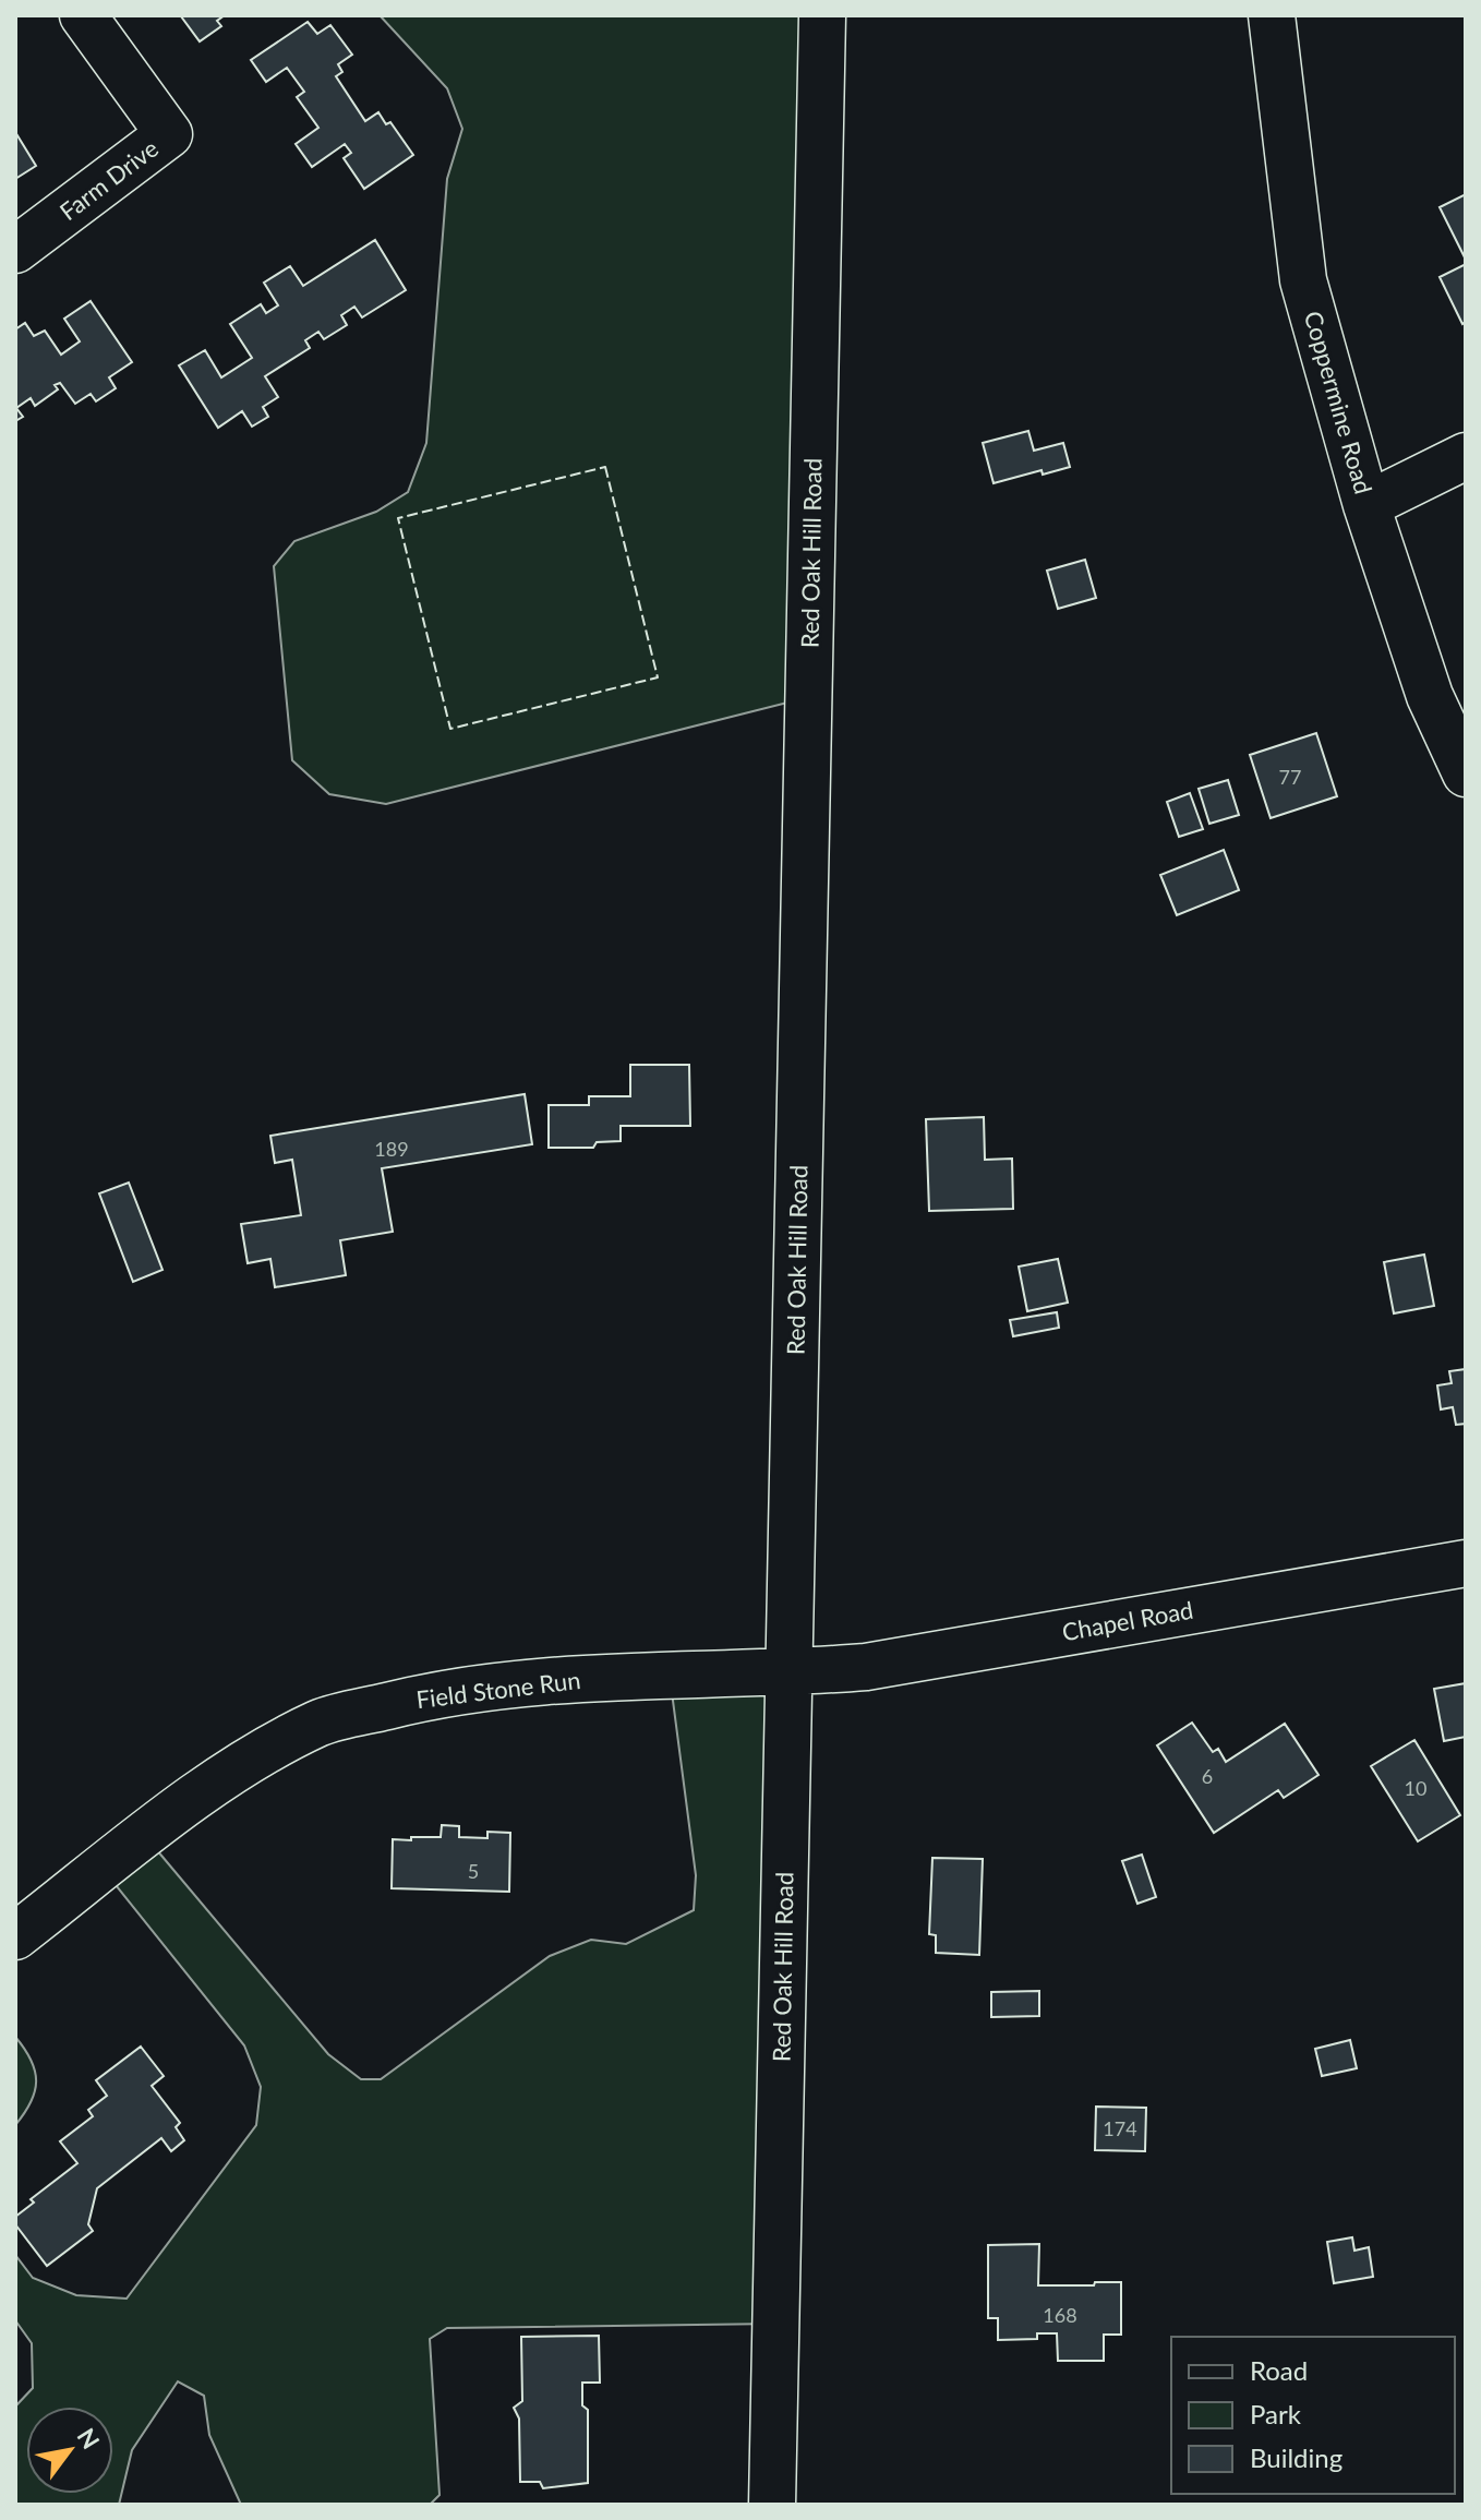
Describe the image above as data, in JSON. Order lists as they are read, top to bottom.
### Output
{
  "streets": {
    "street": [
      "Farm Drive",
      "Coppermine Road",
      "Red Oak Hill Road",
      "Chapel Road",
      "Field Stone Run"
    ]
  },
  "crossings": [
    ["Red Oak Hill Road", "Chapel Road"],
    ["Red Oak Hill Road", "Field Stone Run"],
    ["Chapel Road", "Field Stone Run"]
  ],
  "house_numbers": [
    "77",
    "189",
    "6",
    "10",
    "5",
    "174",
    "168"
  ],
  "legend": ["Road", "Park", "Building"],
  "north": "top right"
}
